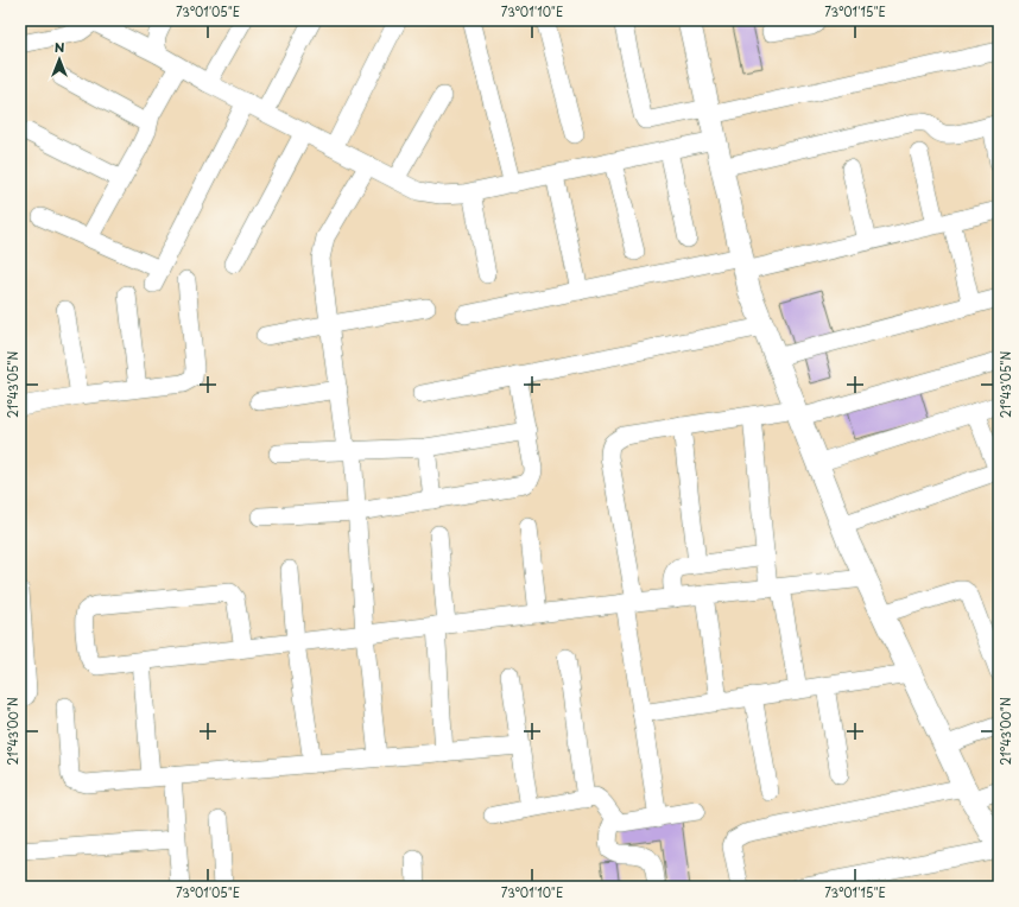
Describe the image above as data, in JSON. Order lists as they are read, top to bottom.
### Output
{
  "north": "top",
  "coordinates": [
    "73°01'05\"E",
    "73°01'10\"E",
    "73°01'15\"E",
    "21°43'05\"N",
    "21°43'00\"N"
  ]
}
